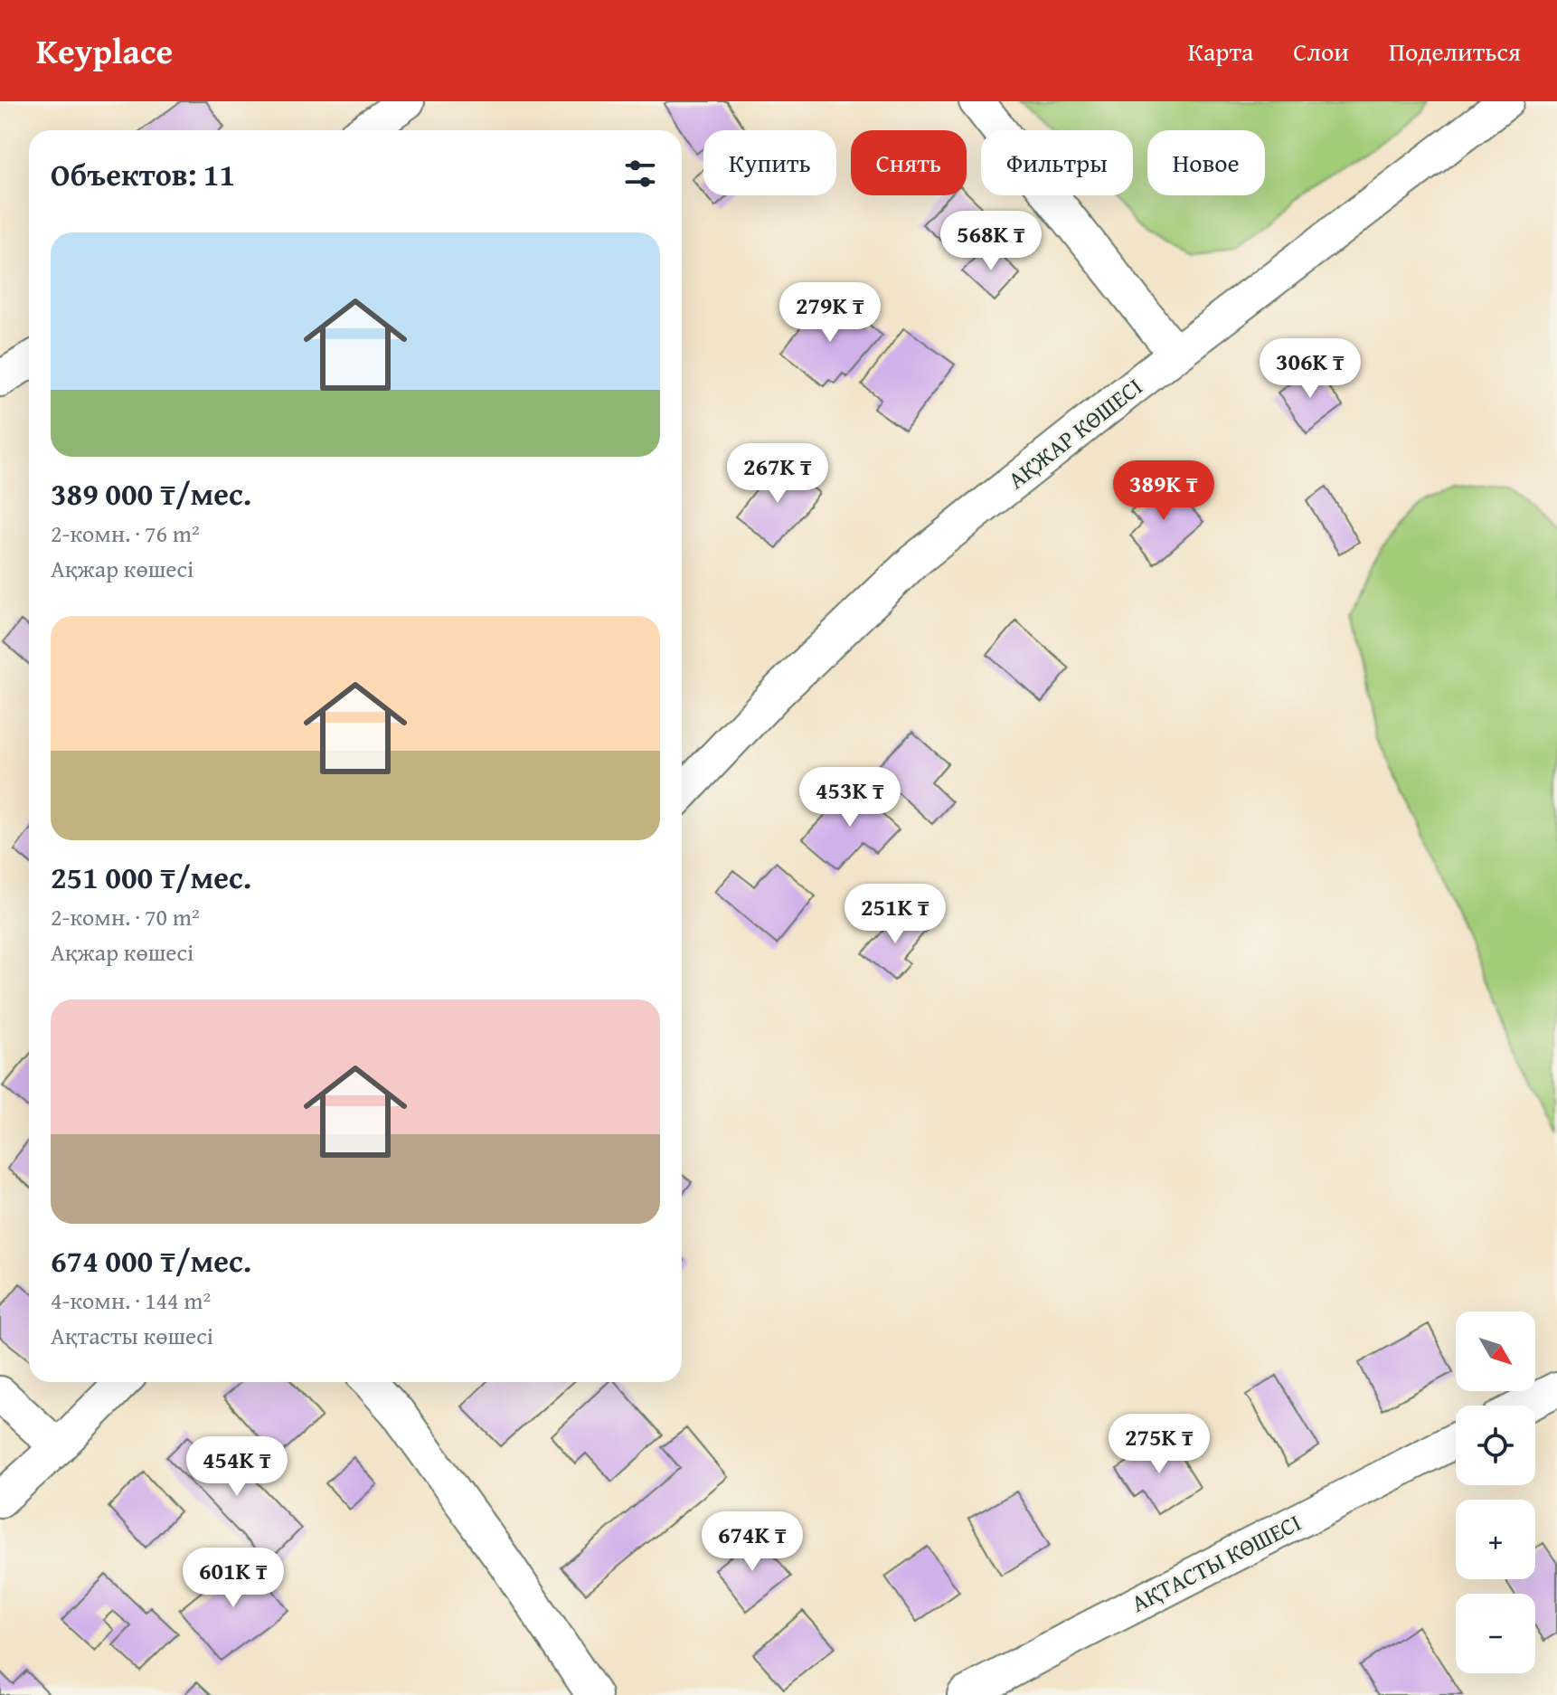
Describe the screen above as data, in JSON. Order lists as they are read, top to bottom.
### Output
{
  "streets": {
    "street": ["АҚЖАР КӨШЕСІ", "АҚТАСТЫ КӨШЕСІ"]
  },
  "north": "bottom right",
  "page": {
    "header": "Keyplace",
    "nav": ["Карта", "Слои", "Поделиться"],
    "chip": [
      "Купить",
      "Снять",
      "Фильтры",
      "Новое"
    ],
    "heading": "Объектов: 11",
    "price": [
      "568K ₸",
      "279K ₸",
      "306K ₸",
      "267K ₸",
      "389K ₸",
      "453K ₸",
      "251K ₸",
      "275K ₸",
      "454K ₸",
      "674K ₸",
      "601K ₸"
    ],
    "list": [
      {
        "name": "389 000 ₸/мес.",
        "note": "2-комн. · 76 m² · Ақжар көшесі"
      },
      {
        "name": "251 000 ₸/мес.",
        "note": "2-комн. · 70 m² · Ақжар көшесі"
      },
      {
        "name": "674 000 ₸/мес.",
        "note": "4-комн. · 144 m² · Ақтасты көшесі"
      }
    ],
    "map_buttons": ["+", "−"]
  }
}
